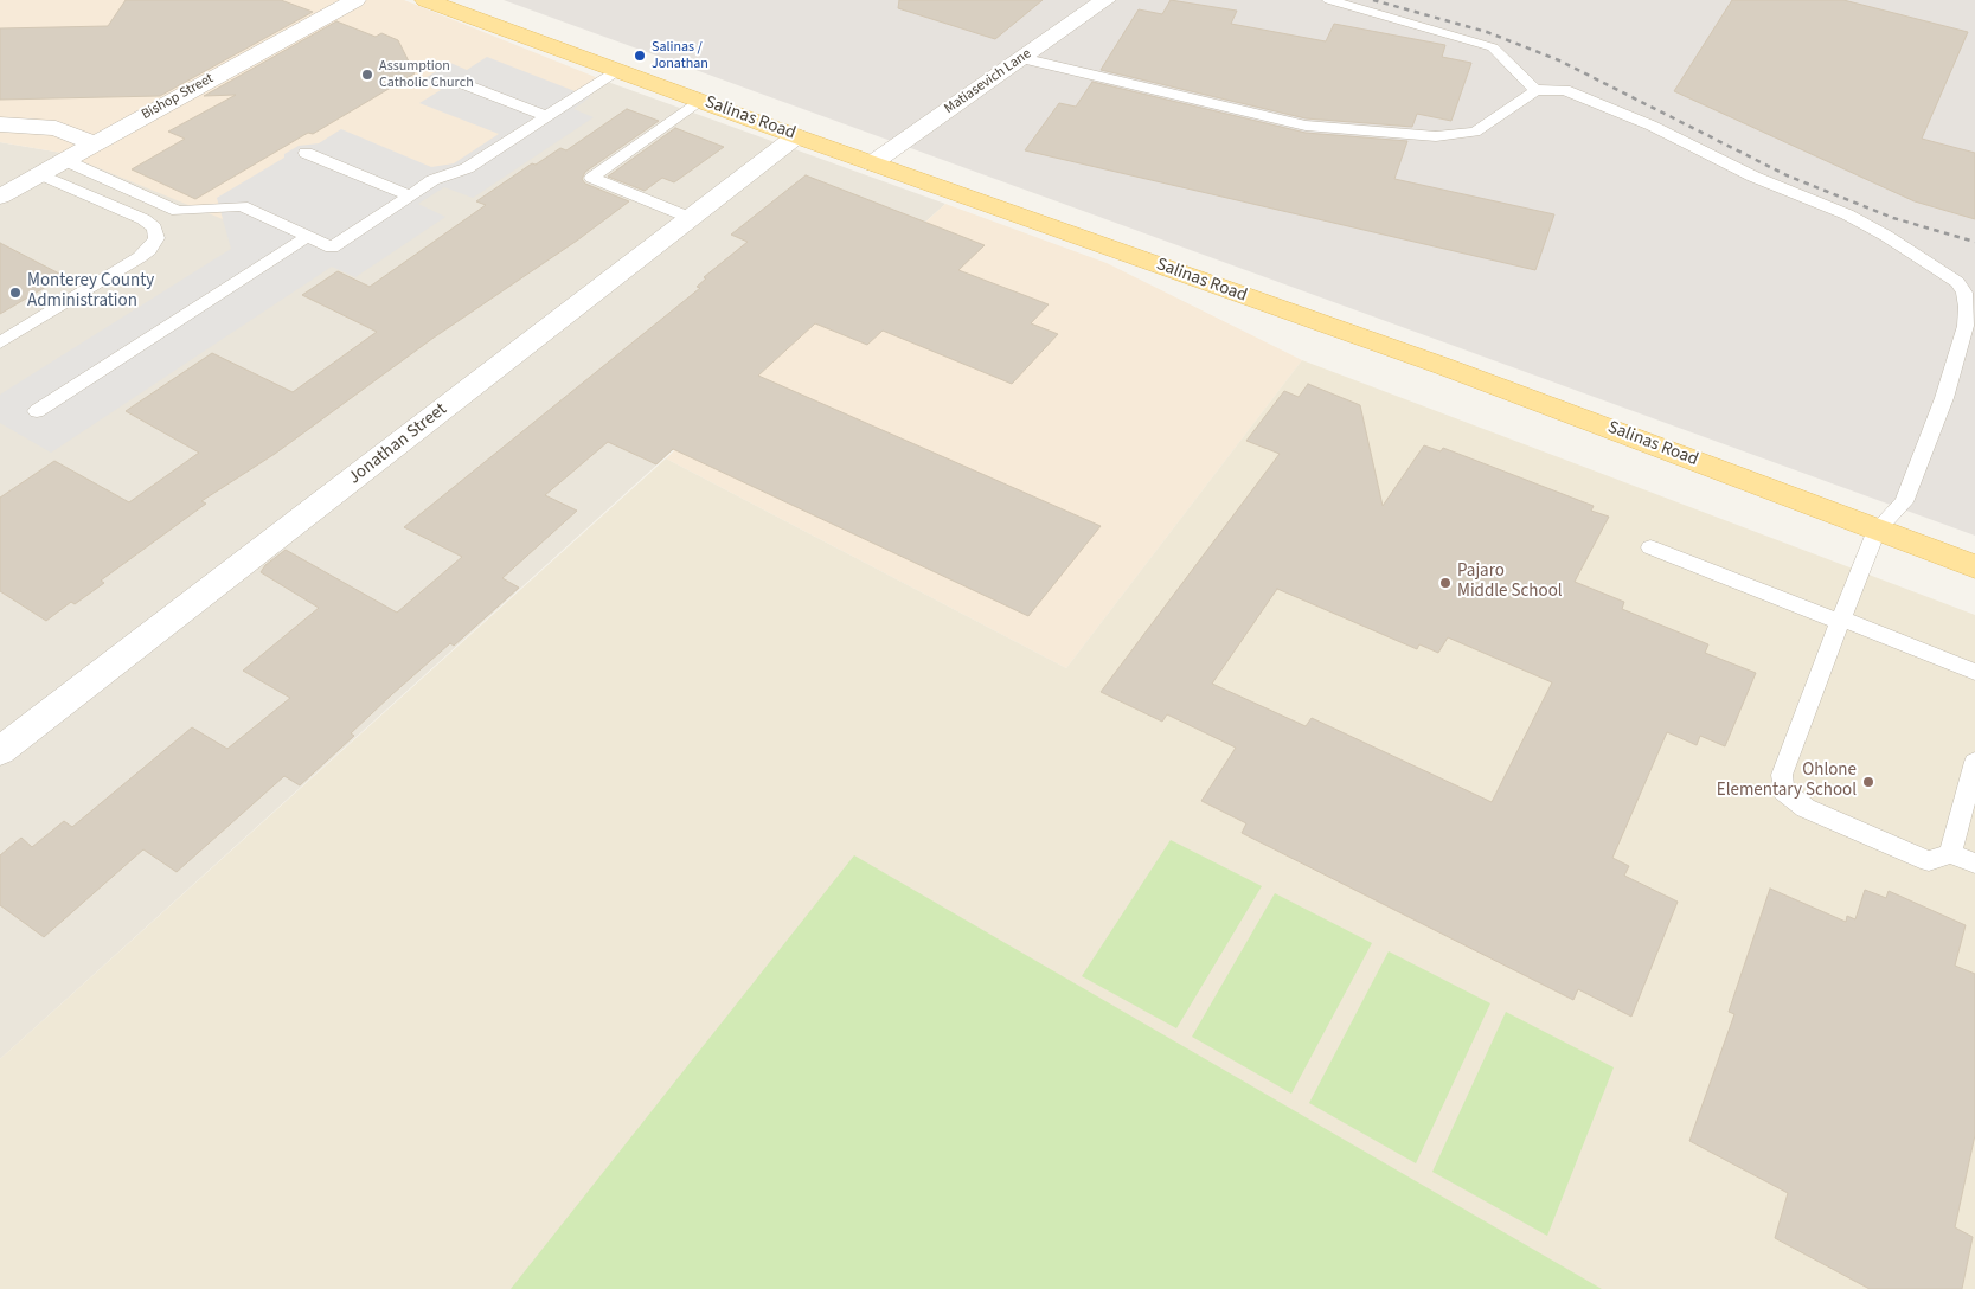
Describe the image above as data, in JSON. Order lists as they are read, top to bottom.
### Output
{
  "streets": {
    "main road": ["Salinas Road"],
    "street": ["Matiasevich Lane", "Bishop Street", "Jonathan Street"]
  },
  "crossings": [
    ["Matiasevich Lane", "Salinas Road"],
    ["Salinas Road", "Jonathan Street"]
  ],
  "places": [
    "Salinas / Jonathan",
    "Assumption Catholic Church",
    "Monterey County Administration",
    "Pajaro Middle School",
    "Ohlone Elementary School"
  ]
}
